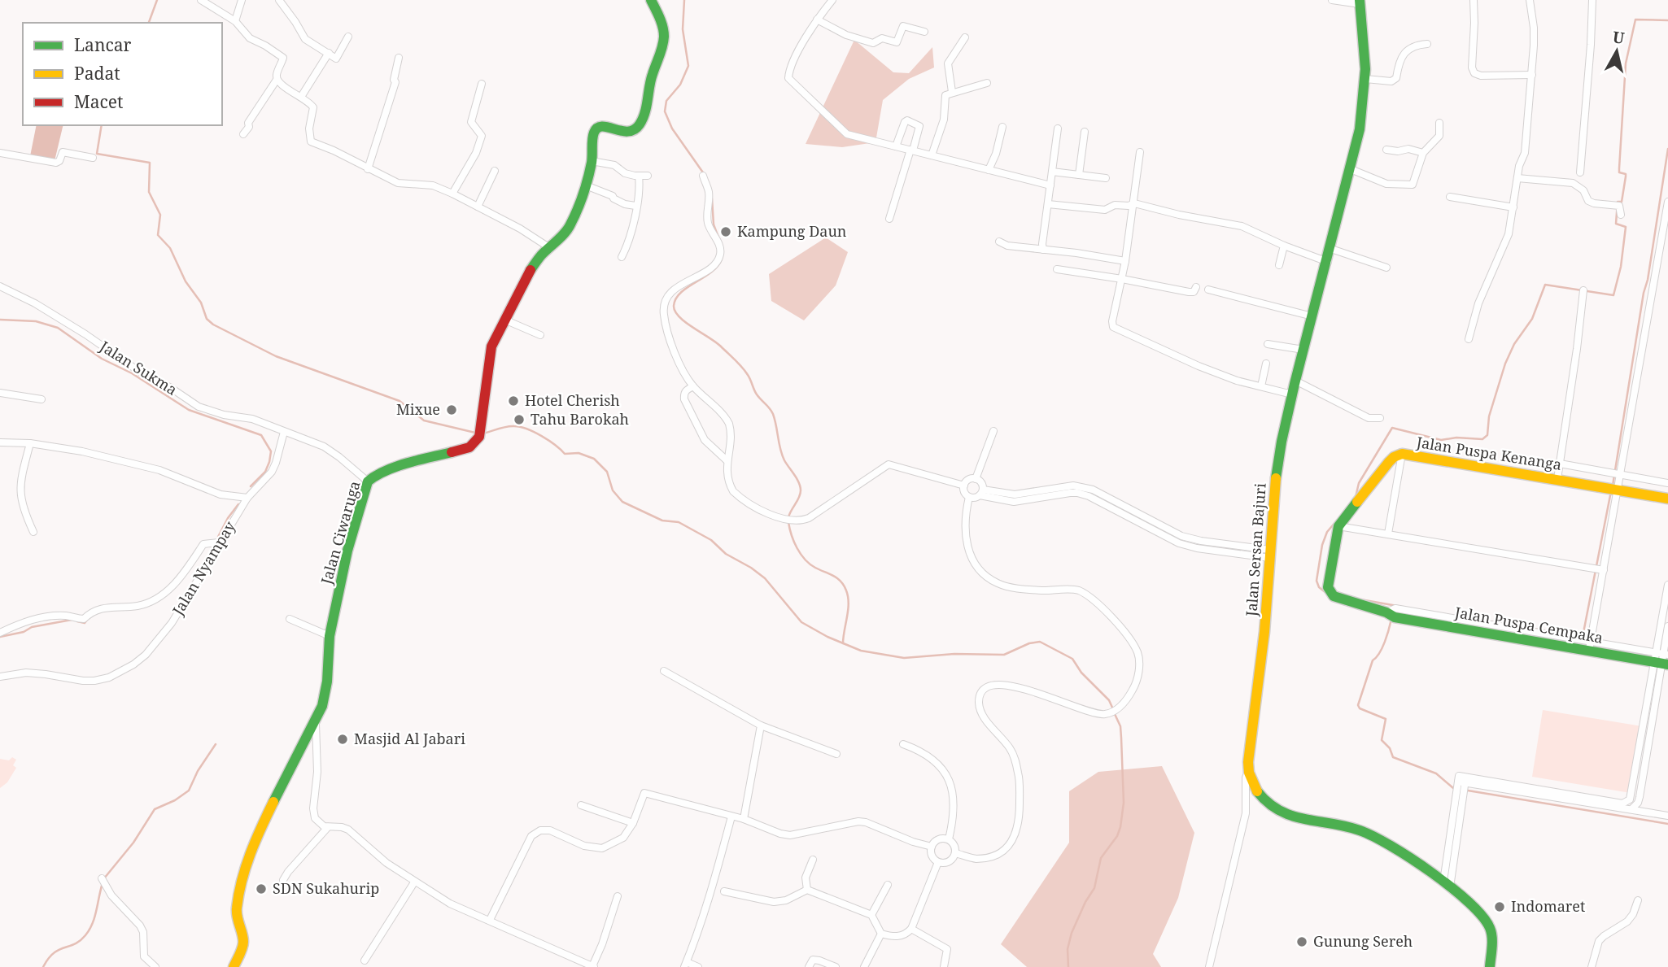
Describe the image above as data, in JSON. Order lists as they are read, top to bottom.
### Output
{
  "streets": {
    "street": [
      "Jalan Sukma",
      "Jalan Puspa Kenanga",
      "Jalan Ciwaruga",
      "Jalan Sersan Bajuri",
      "Jalan Nyampay",
      "Jalan Puspa Cempaka"
    ]
  },
  "crossings": [
    ["Jalan Sukma", "Jalan Nyampay"],
    ["Jalan Puspa Kenanga", "Jalan Puspa Cempaka"]
  ],
  "places": [
    "Kampung Daun",
    "Hotel Cherish",
    "Mixue",
    "Tahu Barokah",
    "Masjid Al Jabari",
    "SDN Sukahurip",
    "Indomaret",
    "Gunung Sereh"
  ],
  "legend": ["Lancar", "Padat", "Macet"],
  "north": "top"
}
